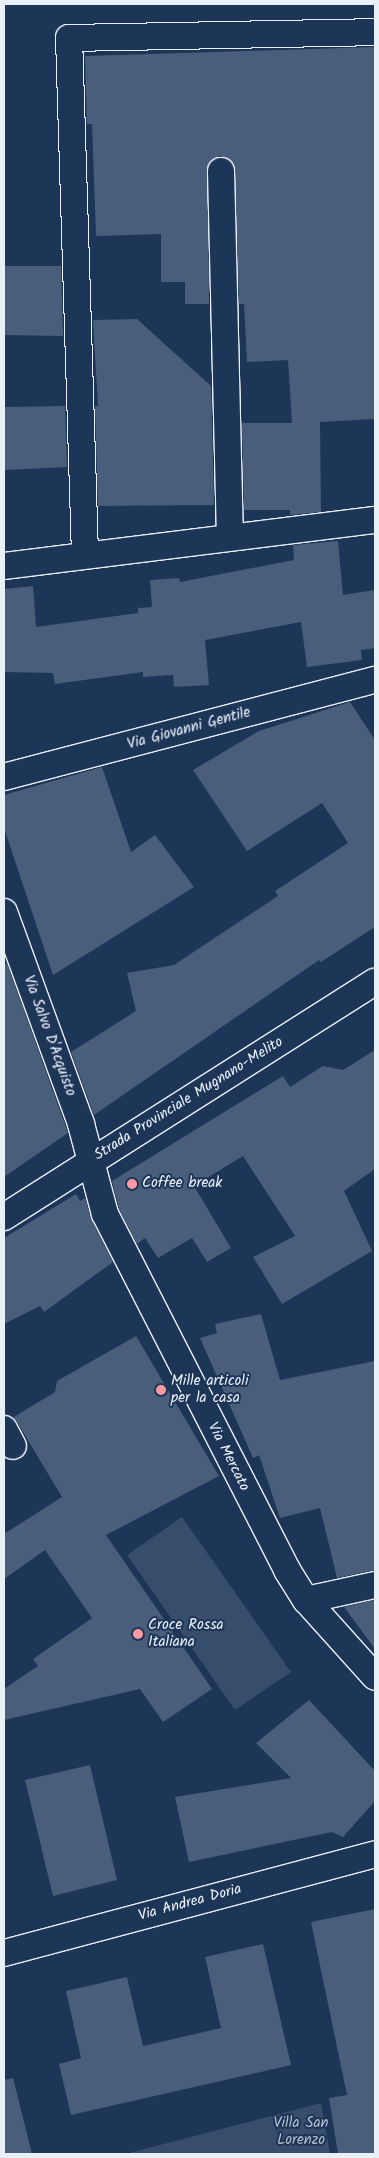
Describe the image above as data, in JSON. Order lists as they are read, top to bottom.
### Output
{
  "streets": {
    "street": [
      "Via Giovanni Gentile",
      "Via Salvo D'Acquisto",
      "Strada Provinciale Mugnano-Melito",
      "Via Mercato",
      "Via Andrea Doria"
    ]
  },
  "crossings": [
    ["Via Salvo D'Acquisto", "Strada Provinciale Mugnano-Melito"],
    ["Via Salvo D'Acquisto", "Via Mercato"],
    ["Strada Provinciale Mugnano-Melito", "Via Mercato"]
  ],
  "parks": ["Villa San Lorenzo"],
  "places": ["Coffee break", "Mille articoli per la casa", "Croce Rossa Italiana"]
}
